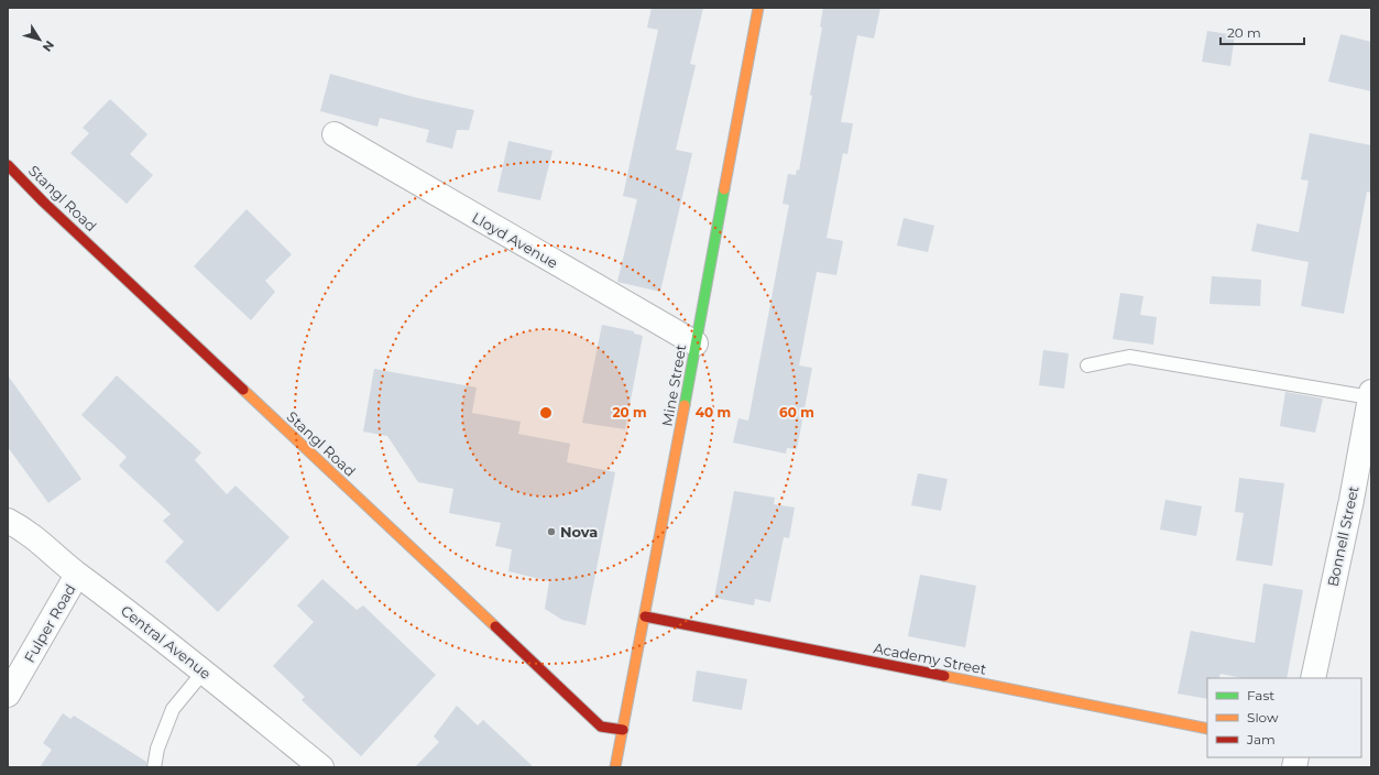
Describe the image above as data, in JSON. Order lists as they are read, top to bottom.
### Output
{
  "streets": {
    "street": [
      "Stangl Road",
      "Lloyd Avenue",
      "Mine Street",
      "Bonnell Street",
      "Fulper Road",
      "Central Avenue",
      "Academy Street"
    ]
  },
  "crossings": [
    ["Stangl Road", "Mine Street"],
    ["Lloyd Avenue", "Mine Street"],
    ["Mine Street", "Academy Street"],
    ["Fulper Road", "Central Avenue"]
  ],
  "places": ["Nova"],
  "legend": ["Fast", "Slow", "Jam"],
  "scale_bar": "20 m",
  "north": "bottom right",
  "rings": ["20 m", "40 m", "60 m"]
}
